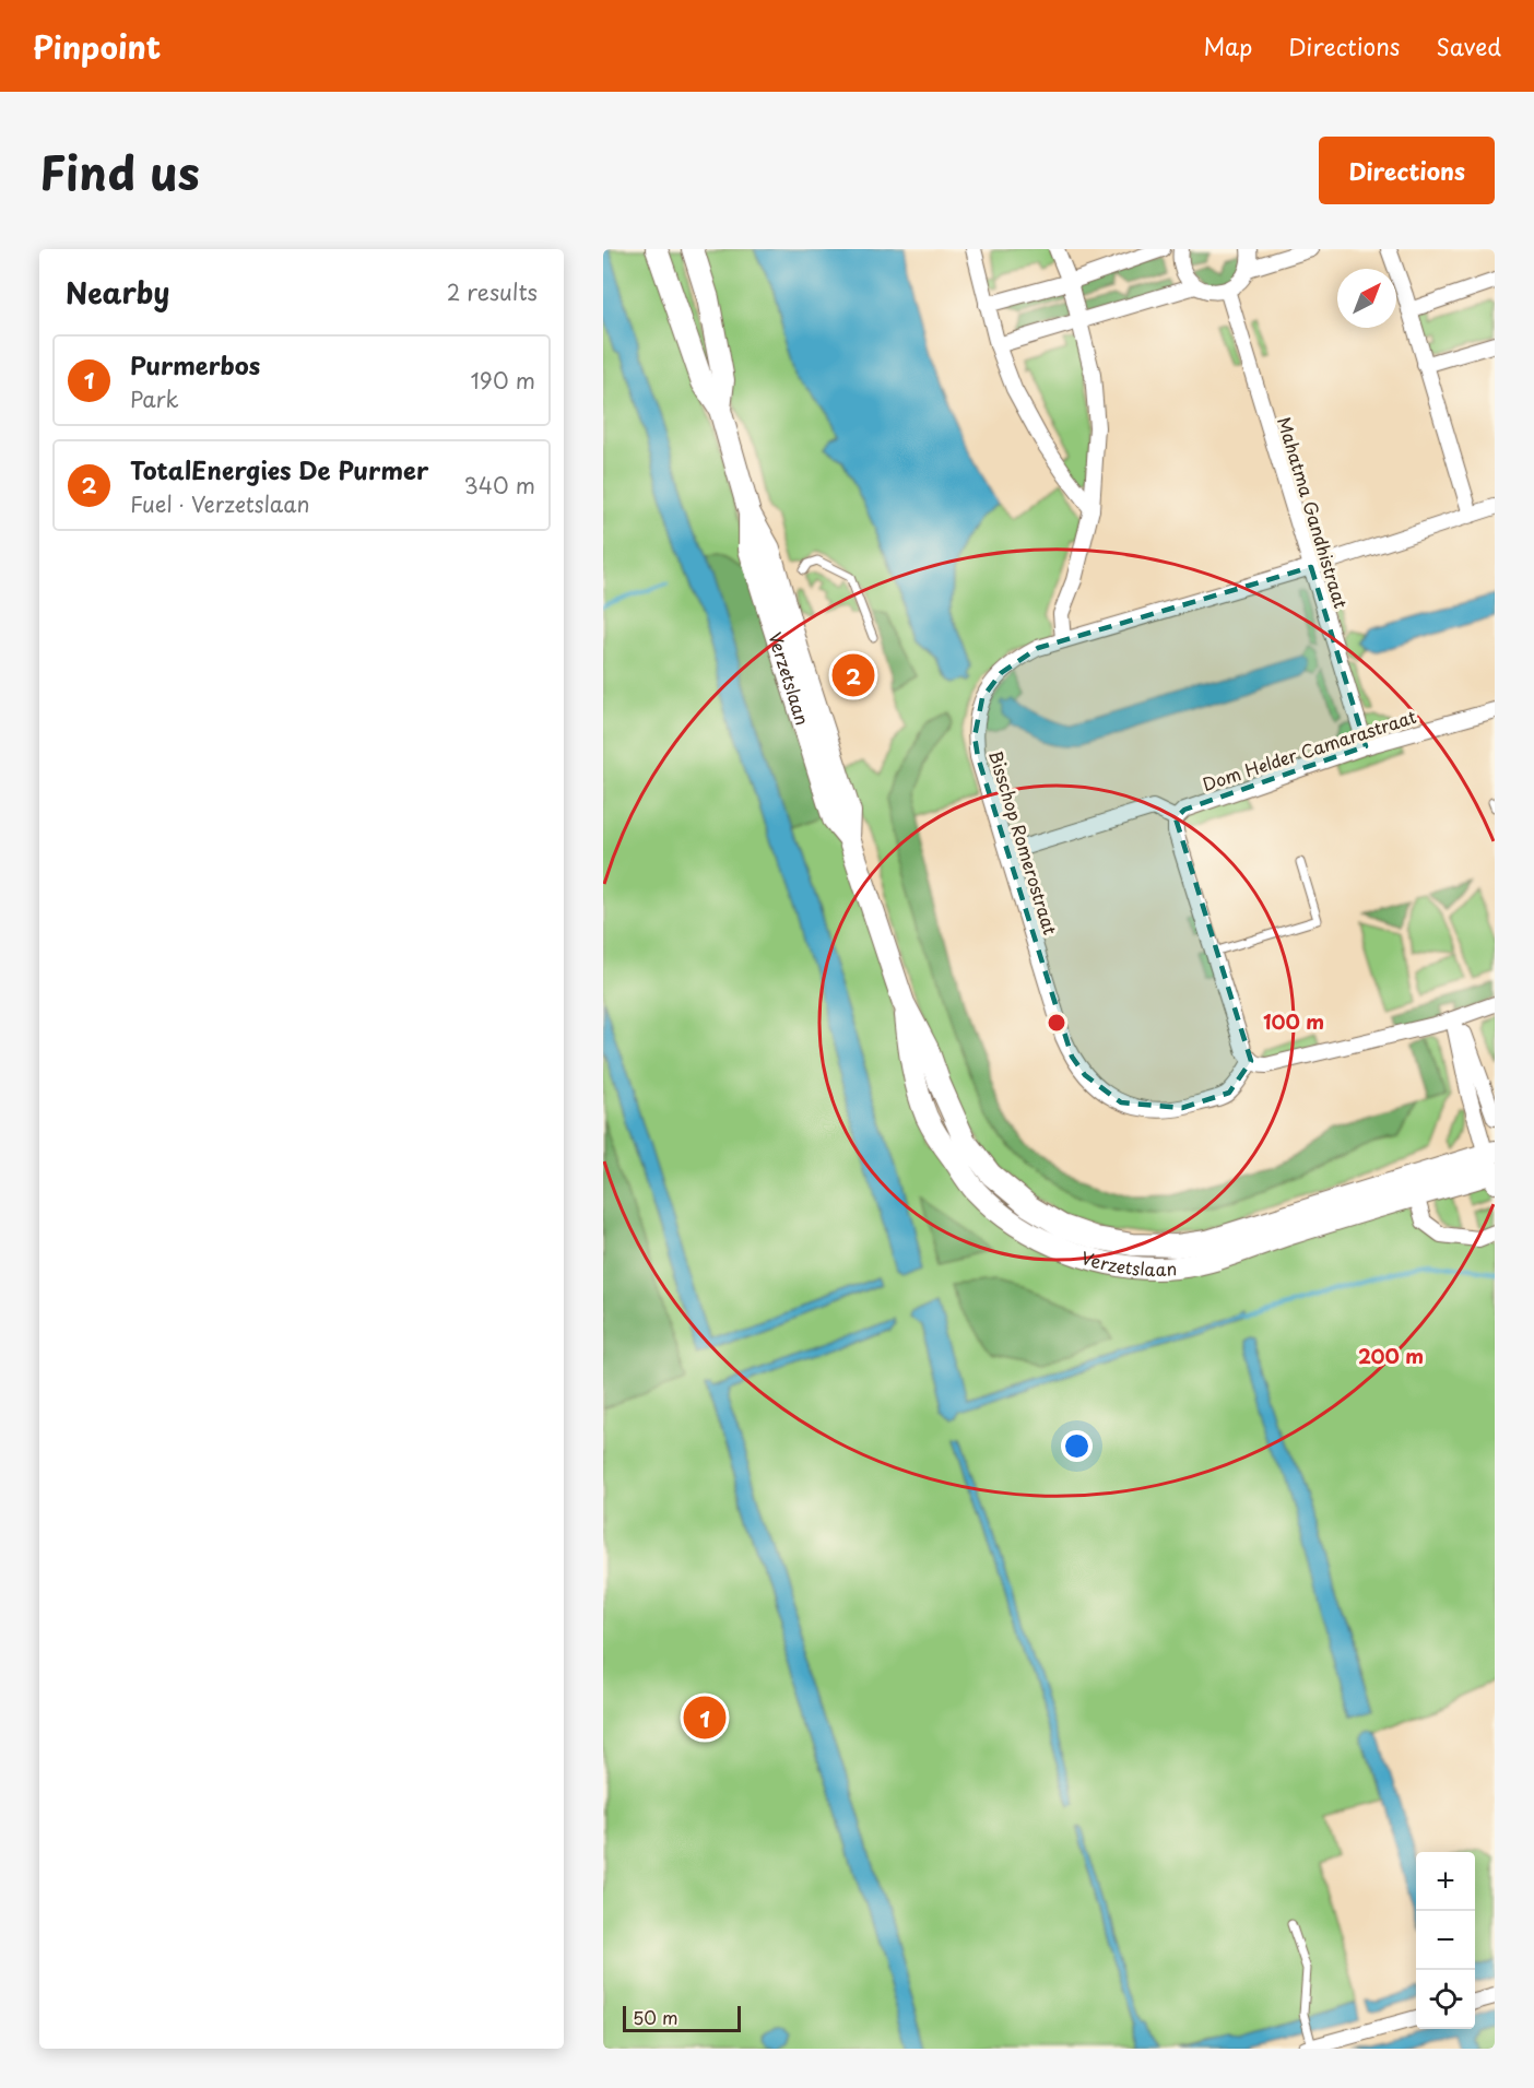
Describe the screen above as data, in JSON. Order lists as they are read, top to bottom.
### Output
{
  "streets": {
    "main road": ["Verzetslaan"],
    "street": ["Mahatma Gandhistraat", "Dom Helder Camarastraat", "Bisschop Romerostraat"]
  },
  "crossings": [
    ["Mahatma Gandhistraat", "Dom Helder Camarastraat"],
    ["Mahatma Gandhistraat", "Bisschop Romerostraat"]
  ],
  "scale_bar": "50 m",
  "north": "top right",
  "page": {
    "header": "Pinpoint",
    "nav": ["Map", "Directions", "Saved"],
    "title": "Find us",
    "buttons": "Directions",
    "heading": ["Nearby", "2 results"],
    "list": [
      {
        "mark": "1",
        "name": "Purmerbos",
        "note": "Park",
        "value": "190 m"
      },
      {
        "mark": "2",
        "name": "TotalEnergies De Purmer",
        "note": "Fuel · Verzetslaan",
        "value": "340 m"
      }
    ],
    "pins": ["2", "1"],
    "map_buttons": ["+", "−"],
    "scale": "50 m"
  },
  "rings": ["100 m", "200 m"]
}
